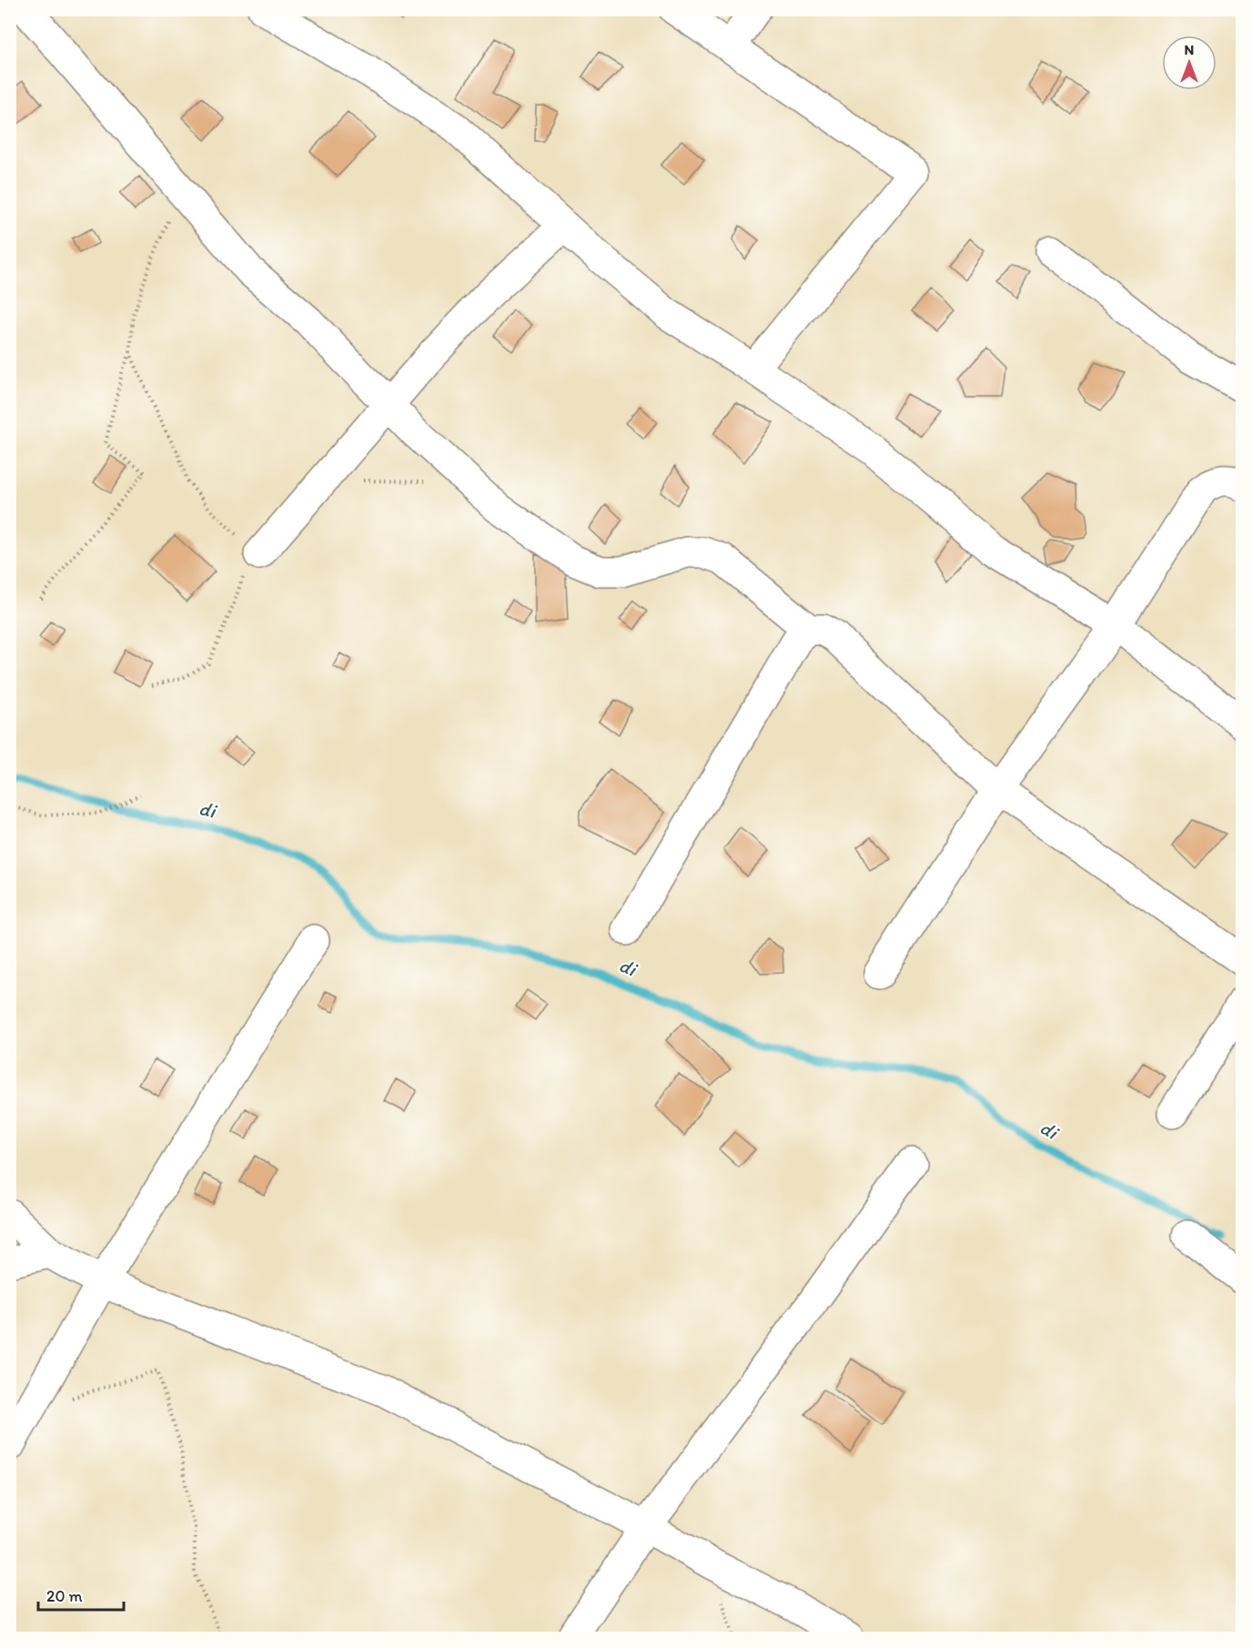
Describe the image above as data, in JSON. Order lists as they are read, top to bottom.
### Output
{
  "water": ["di"],
  "scale_bar": "20 m",
  "north": "top"
}
